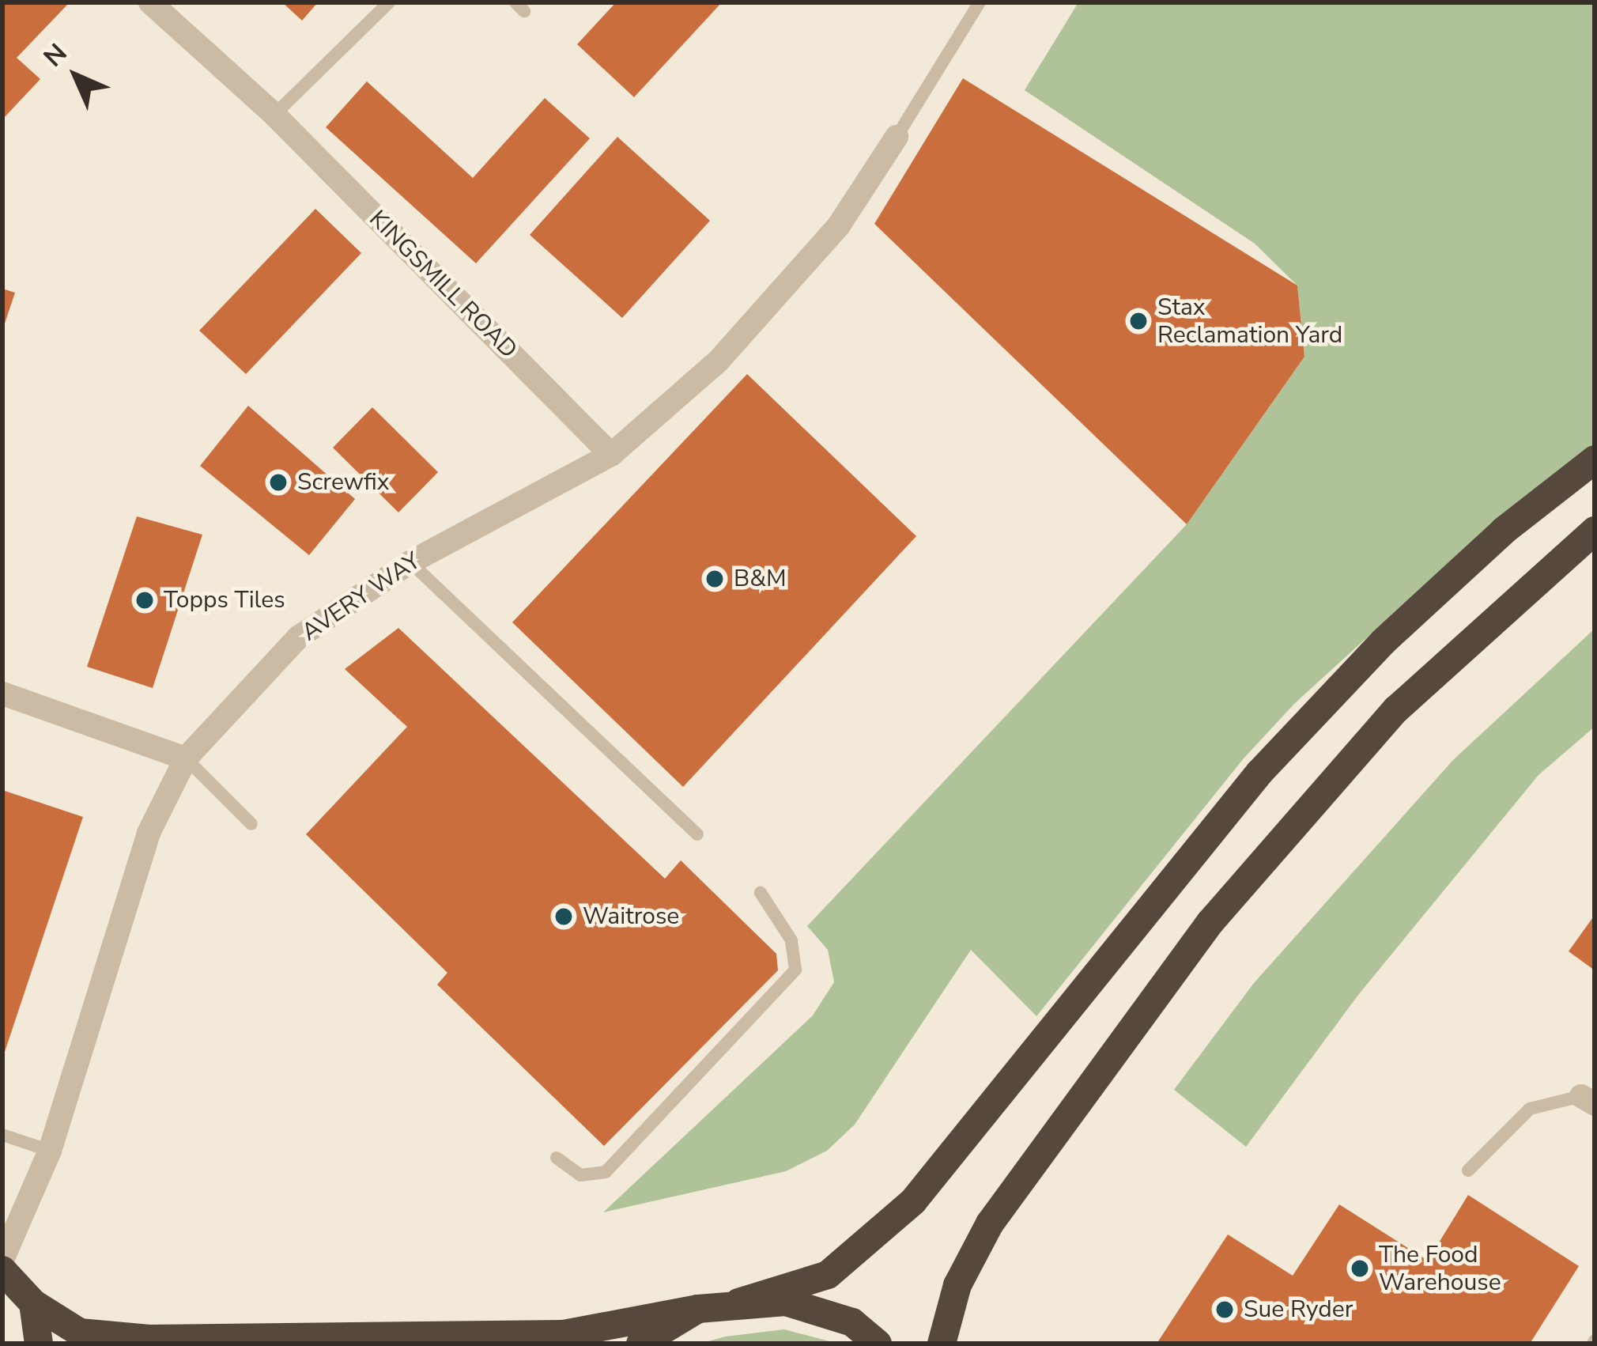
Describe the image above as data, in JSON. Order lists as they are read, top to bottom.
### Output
{
  "streets": {
    "street": ["KINGSMILL ROAD", "AVERY WAY"]
  },
  "crossings": [
    ["KINGSMILL ROAD", "AVERY WAY"]
  ],
  "places": [
    "Stax Reclamation Yard",
    "Screwfix",
    "B&M",
    "Topps Tiles",
    "Waitrose",
    "The Food Warehouse",
    "Sue Ryder"
  ],
  "north": "top left"
}
